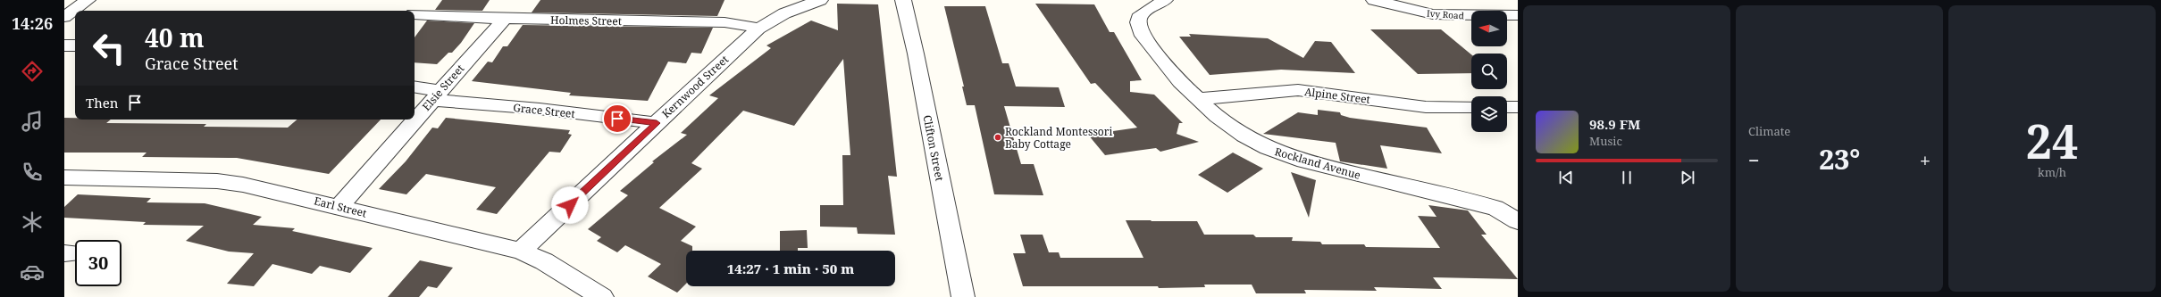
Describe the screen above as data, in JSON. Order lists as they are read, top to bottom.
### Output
{
  "streets": {
    "street": [
      "Ivy Road",
      "Holmes Street",
      "Kernwood Street",
      "Elsie Street",
      "Alpine Street",
      "Grace Street",
      "Clifton Street",
      "Rockland Avenue",
      "Earl Street"
    ]
  },
  "crossings": [
    ["Holmes Street", "Kernwood Street"],
    ["Holmes Street", "Elsie Street"],
    ["Kernwood Street", "Grace Street"],
    ["Kernwood Street", "Earl Street"],
    ["Elsie Street", "Grace Street"],
    ["Elsie Street", "Earl Street"],
    ["Alpine Street", "Rockland Avenue"]
  ],
  "places": ["Rockland Montessori Baby Cottage"],
  "north": "left",
  "page": {
    "tabs": "14:26",
    "tile": [
      "Climate",
      ["24", "km/h"]
    ],
    "turn": ["40 m", "Grace Street"],
    "then": "Then",
    "song": ["98.9 FM", "Music"],
    "heat": ["−", "23°", "+"],
    "limit": "30",
    "trip": "14:27 · 1 min · 50 m"
  }
}
